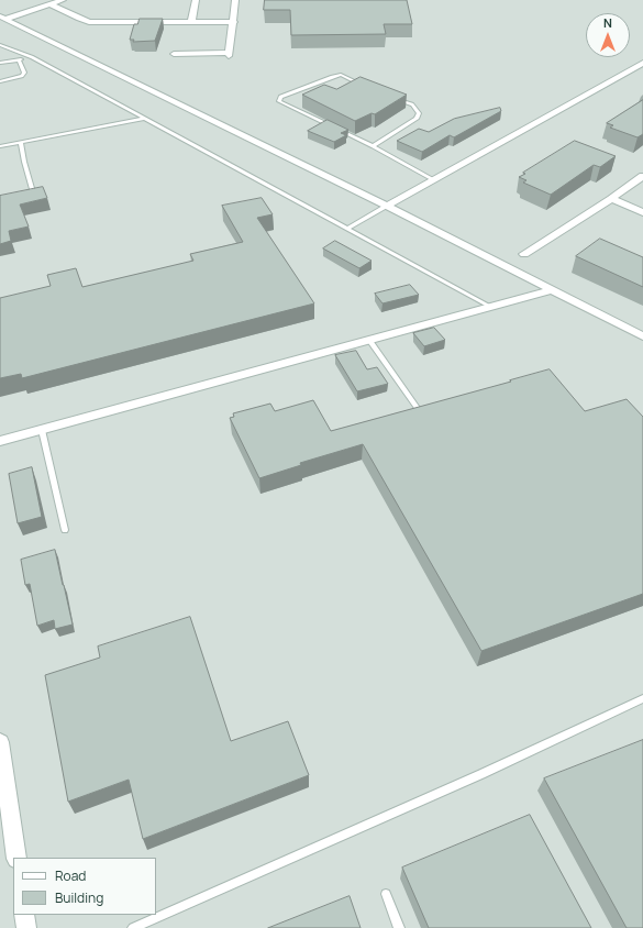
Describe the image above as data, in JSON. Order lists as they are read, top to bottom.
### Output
{
  "legend": ["Road", "Building"],
  "north": "top"
}
